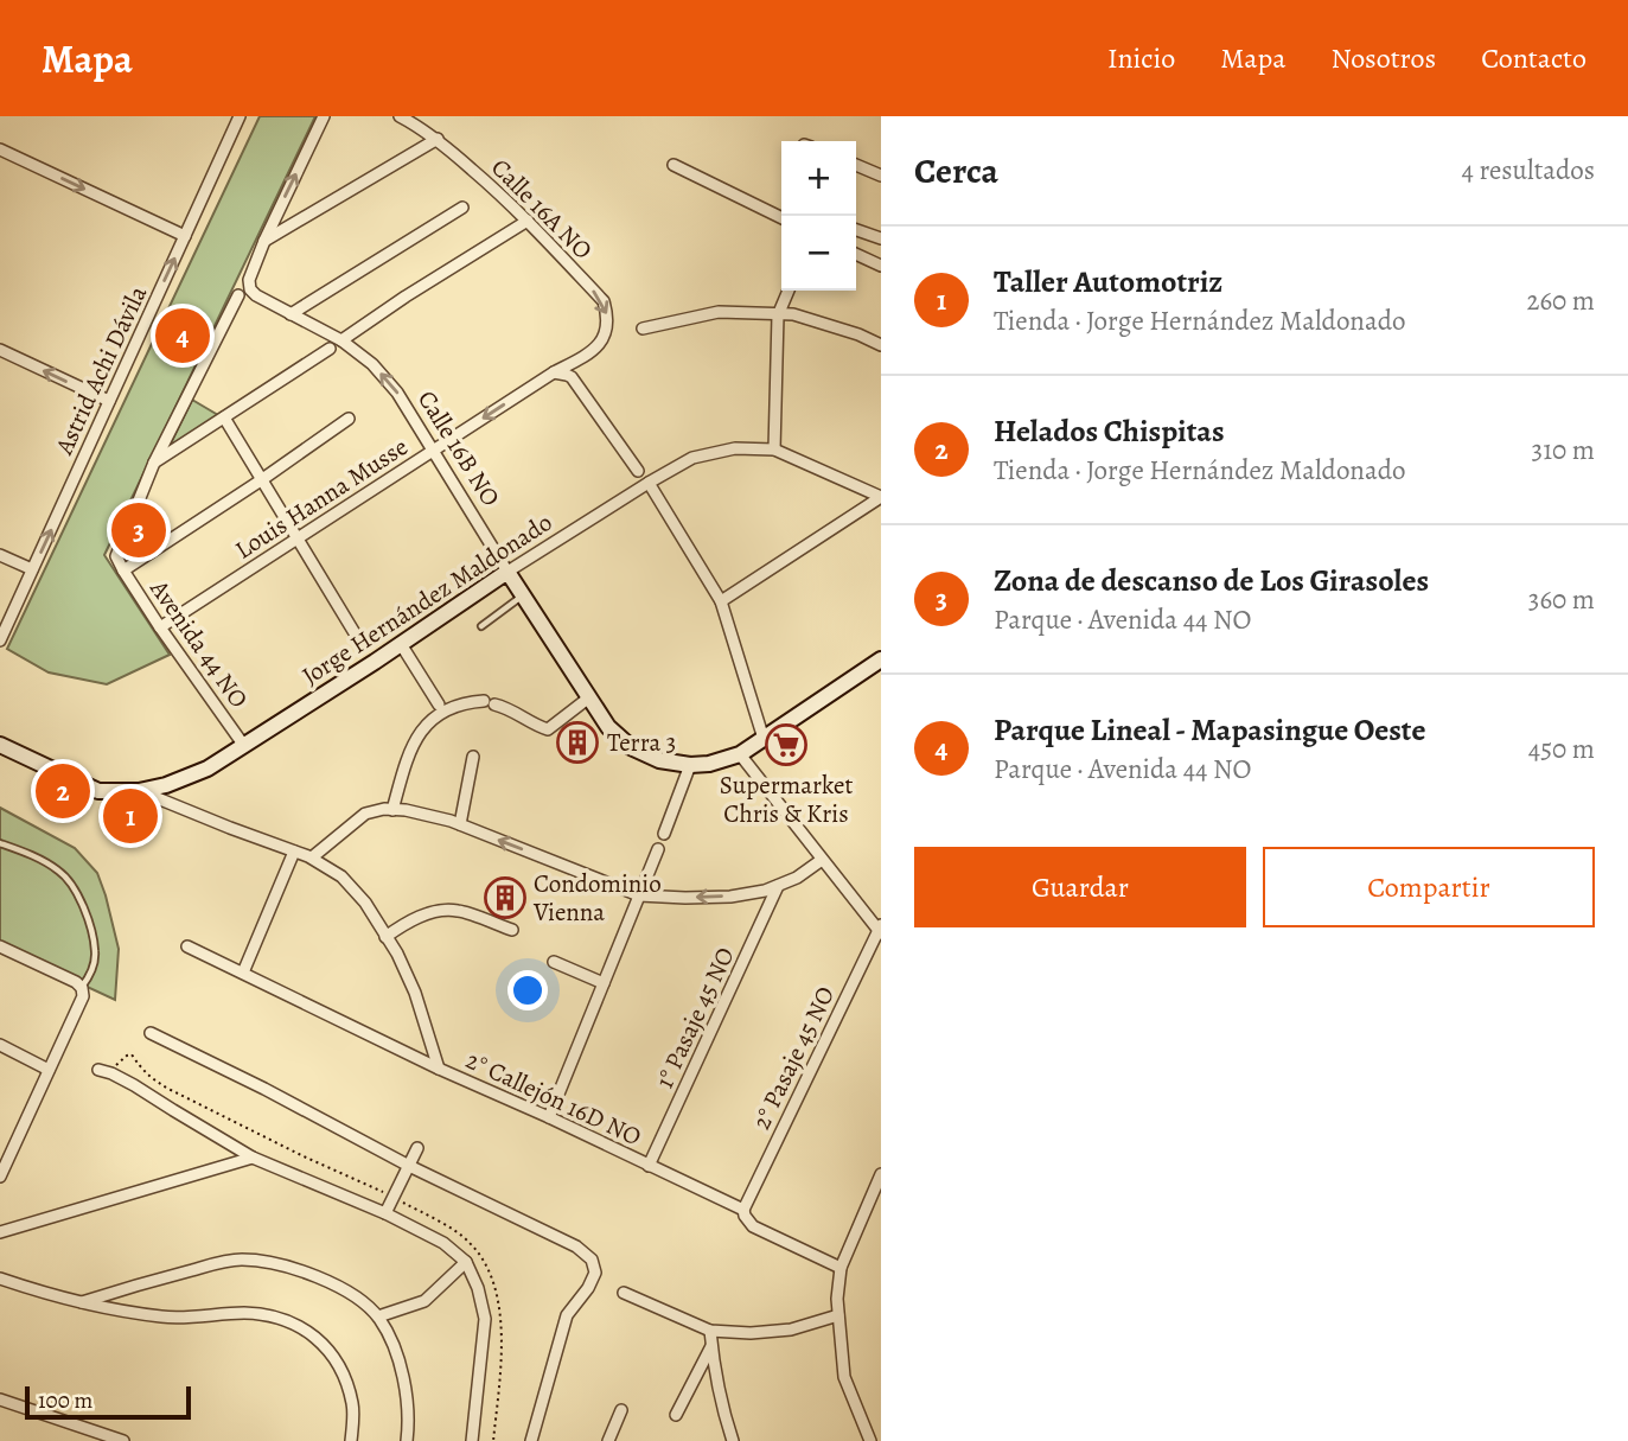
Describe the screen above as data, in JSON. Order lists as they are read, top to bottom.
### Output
{
  "streets": {
    "street": [
      "Calle 16A NO",
      "Astrid Achi Dávila",
      "Calle 16B NO",
      "Louis Hanna Musse",
      "Jorge Hernández Maldonado",
      "Avenida 44 NO",
      "1° Pasaje 45 NO",
      "2° Pasaje 45 NO",
      "2° Callejón 16D NO"
    ]
  },
  "crossings": [
    ["Calle 16A NO", "Louis Hanna Musse"],
    ["Calle 16B NO", "Louis Hanna Musse"],
    ["Calle 16B NO", "Jorge Hernández Maldonado"],
    ["Louis Hanna Musse", "Avenida 44 NO"],
    ["Jorge Hernández Maldonado", "Avenida 44 NO"],
    ["1° Pasaje 45 NO", "2° Callejón 16D NO"],
    ["2° Pasaje 45 NO", "2° Callejón 16D NO"]
  ],
  "one_way": ["Calle 16A NO", "Astrid Achi Dávila"],
  "places": {
    "building": ["Terra 3", "Condominio Vienna"],
    "supermarket": ["Supermarket Chris & Kris"]
  },
  "scale_bar": "100 m",
  "page": {
    "header": "Mapa",
    "nav": [
      "Inicio",
      "Mapa",
      "Nosotros",
      "Contacto"
    ],
    "heading": ["Cerca", "4 resultados"],
    "map_buttons": ["+", "−"],
    "list": [
      {
        "mark": "1",
        "name": "Taller Automotriz",
        "note": "Tienda · Jorge Hernández Maldonado",
        "value": "260 m"
      },
      {
        "mark": "2",
        "name": "Helados Chispitas",
        "note": "Tienda · Jorge Hernández Maldonado",
        "value": "310 m"
      },
      {
        "mark": "3",
        "name": "Zona de descanso de Los Girasoles",
        "note": "Parque · Avenida 44 NO",
        "value": "360 m"
      },
      {
        "mark": "4",
        "name": "Parque Lineal - Mapasingue Oeste",
        "note": "Parque · Avenida 44 NO",
        "value": "450 m"
      }
    ],
    "pins": [
      "4",
      "3",
      "2",
      "1"
    ],
    "buttons": ["Guardar", "Compartir"],
    "scale": "100 m"
  }
}
